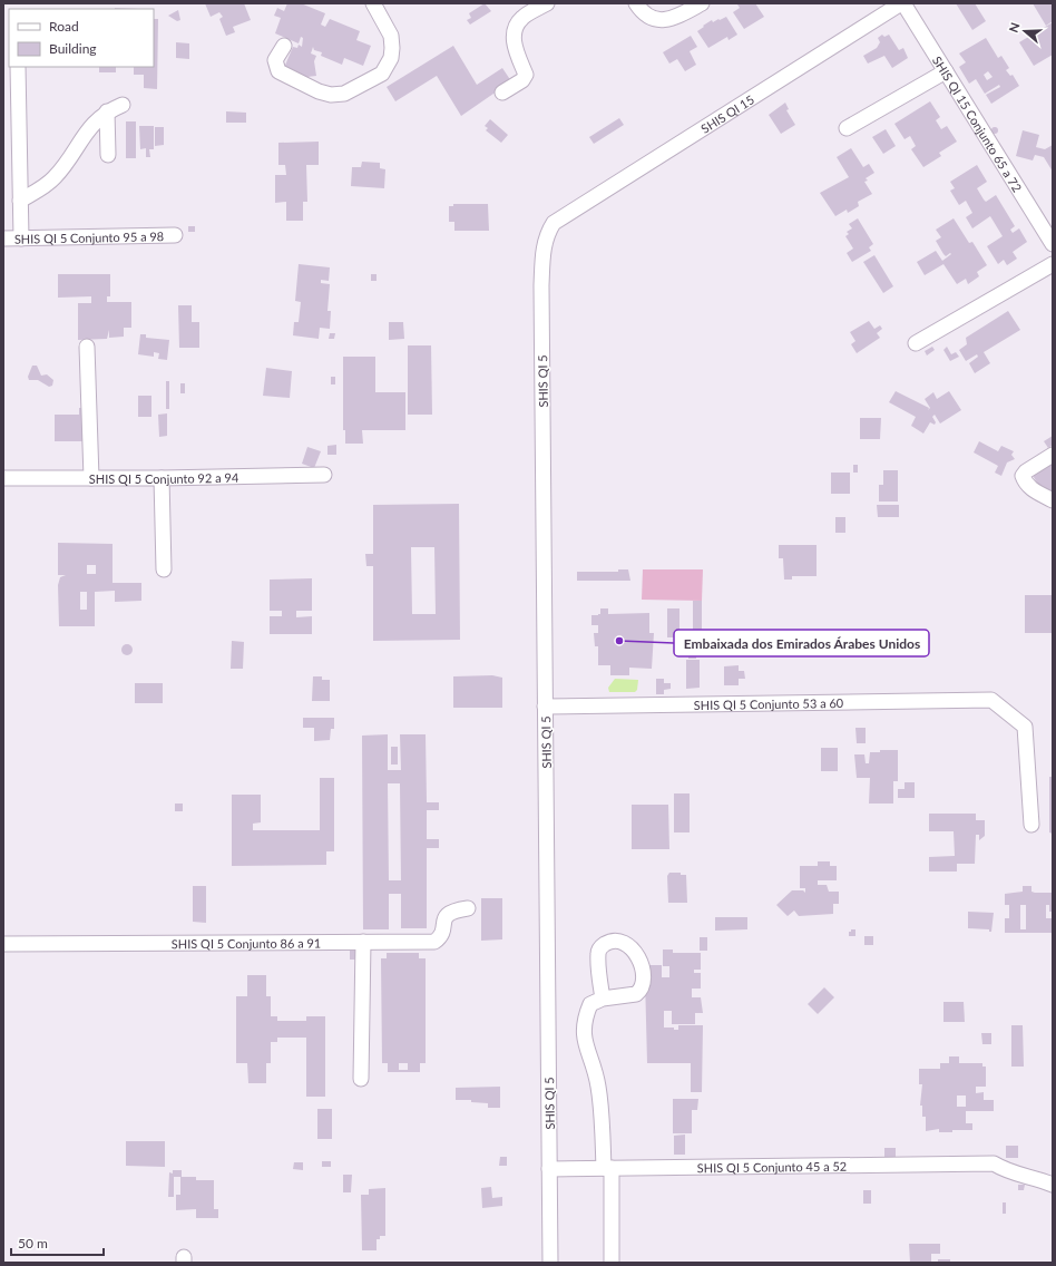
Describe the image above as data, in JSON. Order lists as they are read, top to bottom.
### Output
{
  "streets": {
    "street": [
      "SHIS QI 15",
      "SHIS QI 15 Conjunto 65 a 72",
      "SHIS QI 5 Conjunto 95 a 98",
      "SHIS QI 5",
      "SHIS QI 5 Conjunto 92 a 94",
      "SHIS QI 5 Conjunto 53 a 60",
      "SHIS QI 5 Conjunto 86 a 91",
      "SHIS QI 5 Conjunto 45 a 52"
    ]
  },
  "crossings": [
    ["SHIS QI 15", "SHIS QI 15 Conjunto 65 a 72"],
    ["SHIS QI 15", "SHIS QI 5"],
    ["SHIS QI 5", "SHIS QI 5 Conjunto 53 a 60"],
    ["SHIS QI 5", "SHIS QI 5 Conjunto 45 a 52"]
  ],
  "places": ["Embaixada dos Emirados Árabes Unidos"],
  "legend": ["Road", "Building"],
  "scale_bar": "50 m",
  "north": "left"
}
